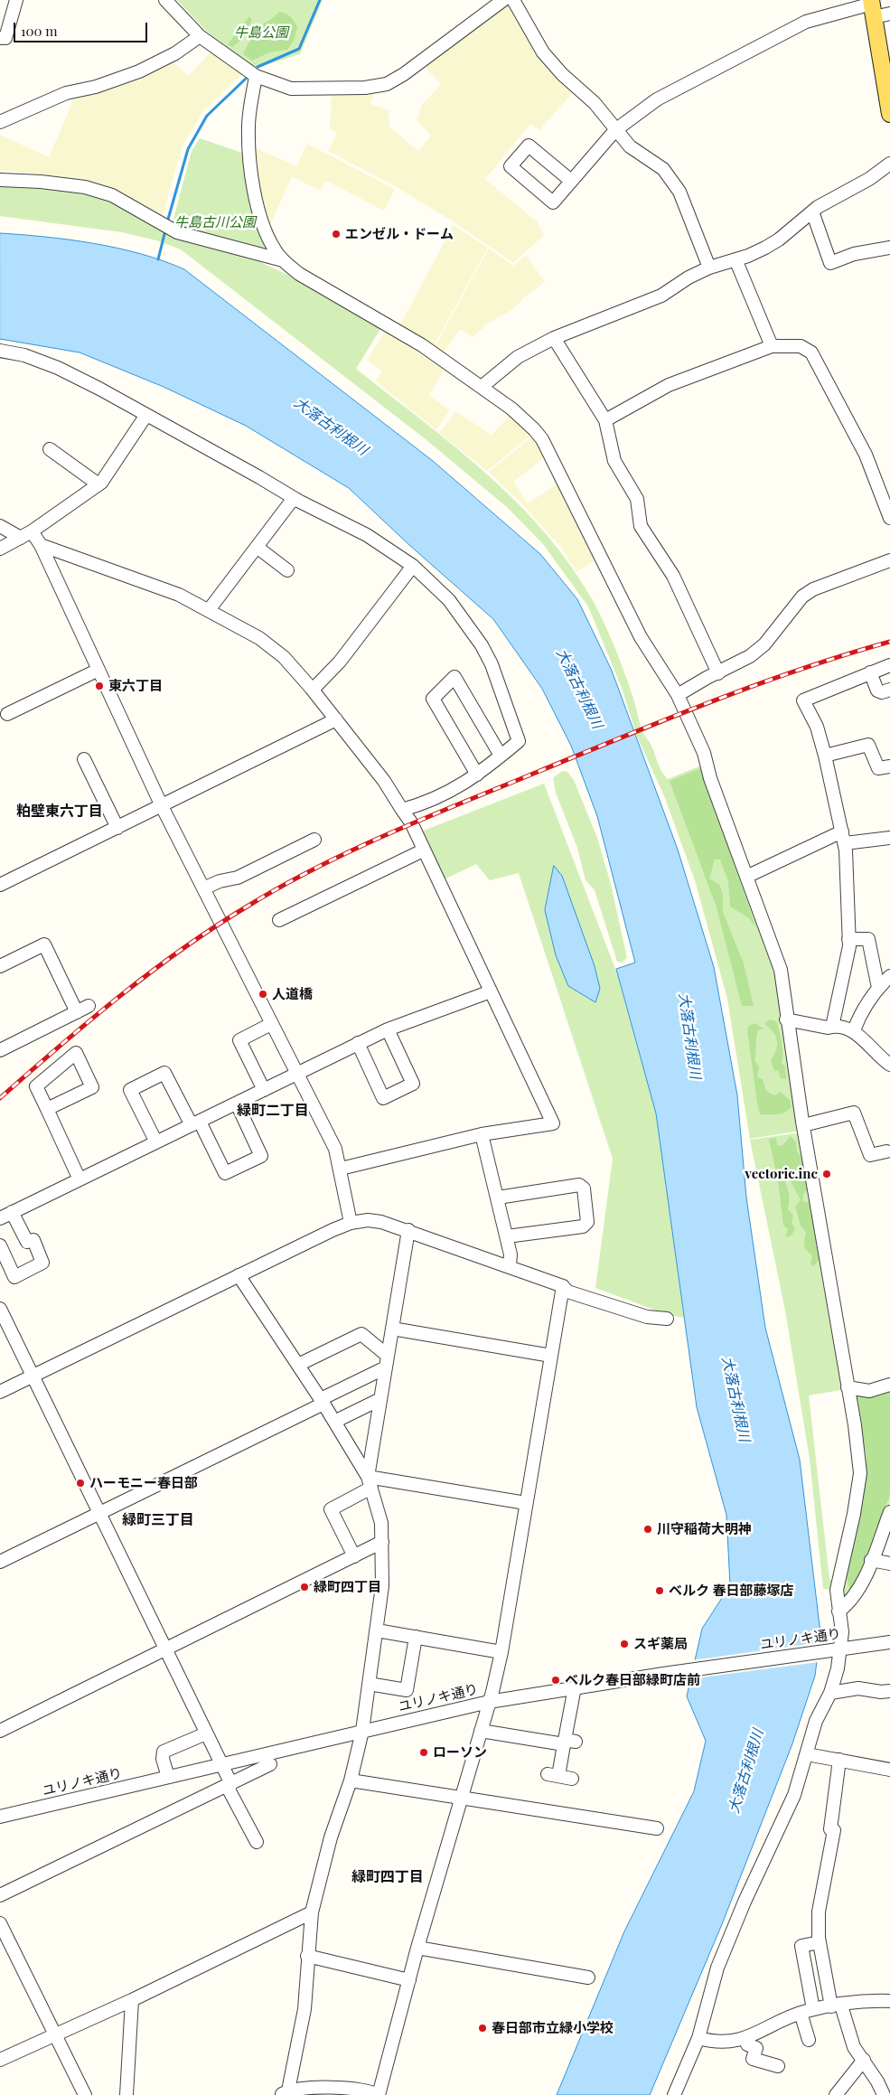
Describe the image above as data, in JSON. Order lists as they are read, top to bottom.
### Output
{
  "streets": {
    "street": ["ユリノキ通り"]
  },
  "districts": [
    "粕壁東六丁目",
    "緑町二丁目",
    "緑町三丁目",
    "緑町四丁目"
  ],
  "water": ["大落古利根川"],
  "parks": ["牛島公園", "牛島古川公園"],
  "places": [
    "エンゼル・ドーム",
    "東六丁目",
    "人道橋",
    "vectoric.inc",
    "ハーモニー春日部",
    "川守稲荷大明神",
    "緑町四丁目",
    "ベルク 春日部藤塚店",
    "スギ薬局",
    "ベルク春日部緑町店前",
    "ローソン",
    "春日部市立緑小学校"
  ],
  "scale_bar": "100 m"
}
